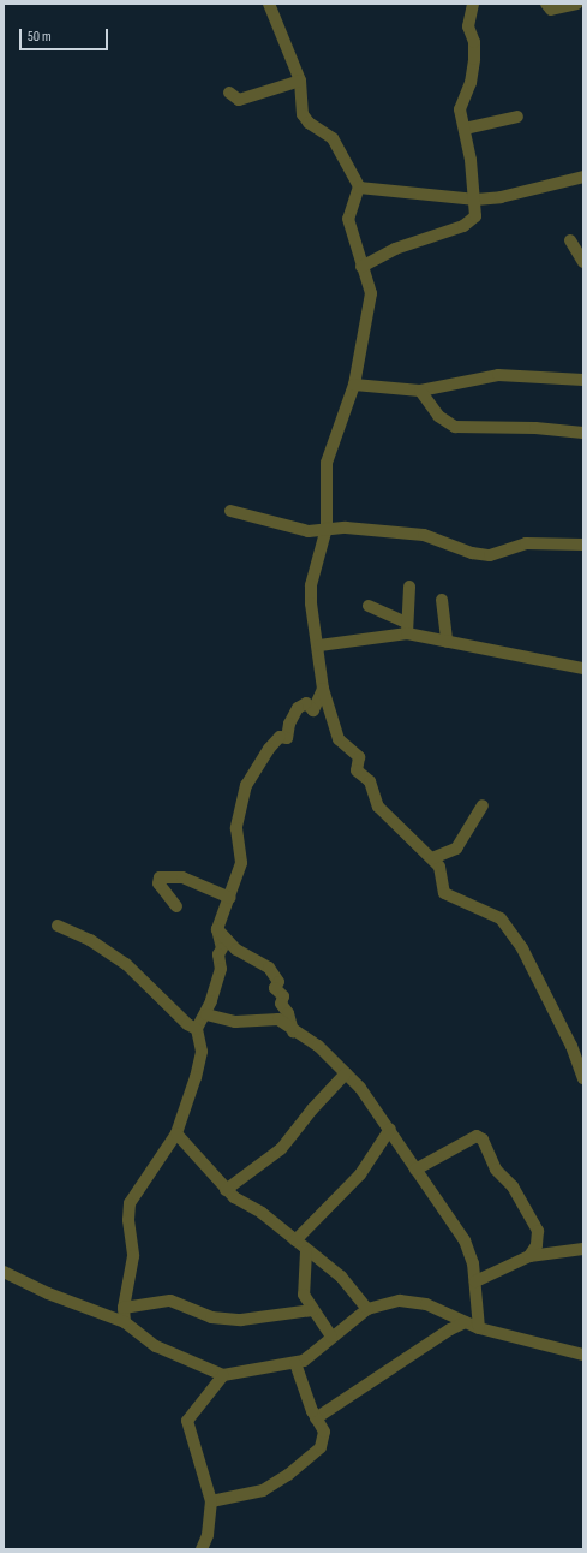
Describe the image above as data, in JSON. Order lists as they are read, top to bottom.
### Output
{
  "scale_bar": "50 m"
}
